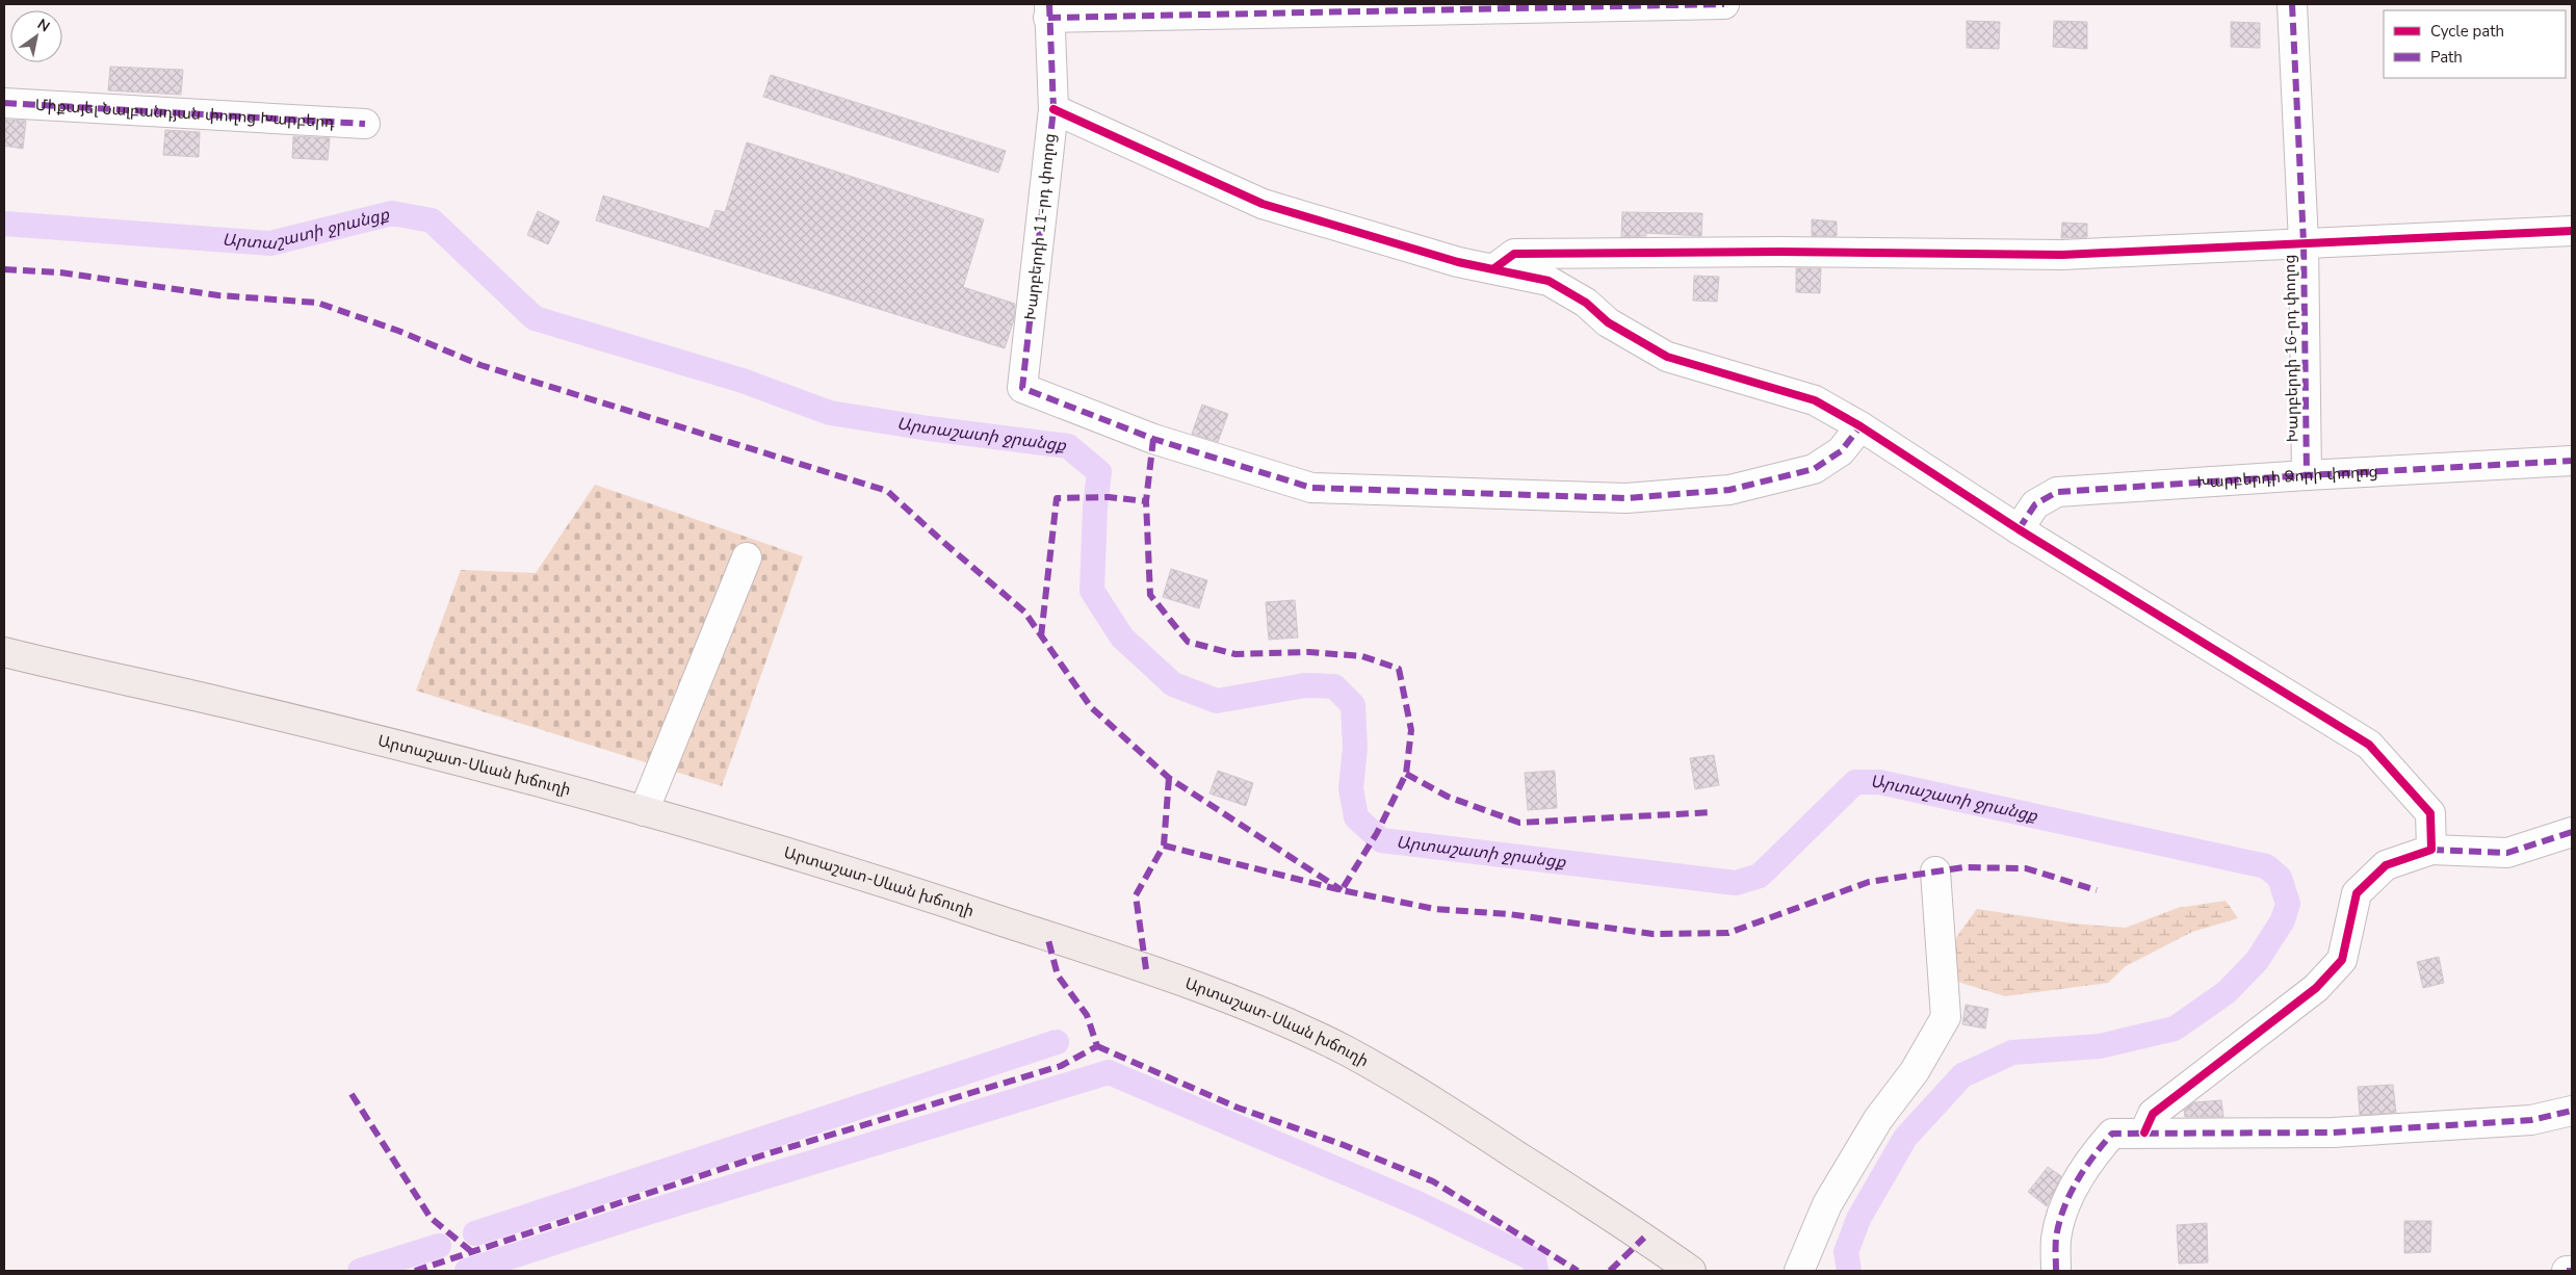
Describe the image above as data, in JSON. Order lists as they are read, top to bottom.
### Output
{
  "streets": {
    "main road": ["Արտաշատ-Սևան խճուղի"],
    "street": [
      "Միքայել Նալբանդյան փողոց Խարբերդ",
      "Խարբերդի 11-րդ փողոց",
      "Խարբերդի 16-րդ փողոց",
      "Խարբերդի Ձորի փողոց"
    ]
  },
  "crossings": [
    ["Խարբերդի 16-րդ փողոց", "Խարբերդի Ձորի փողոց"]
  ],
  "water": ["Արտաշատի ջրանցք"],
  "legend": ["Cycle path", "Path"],
  "north": "top right"
}
